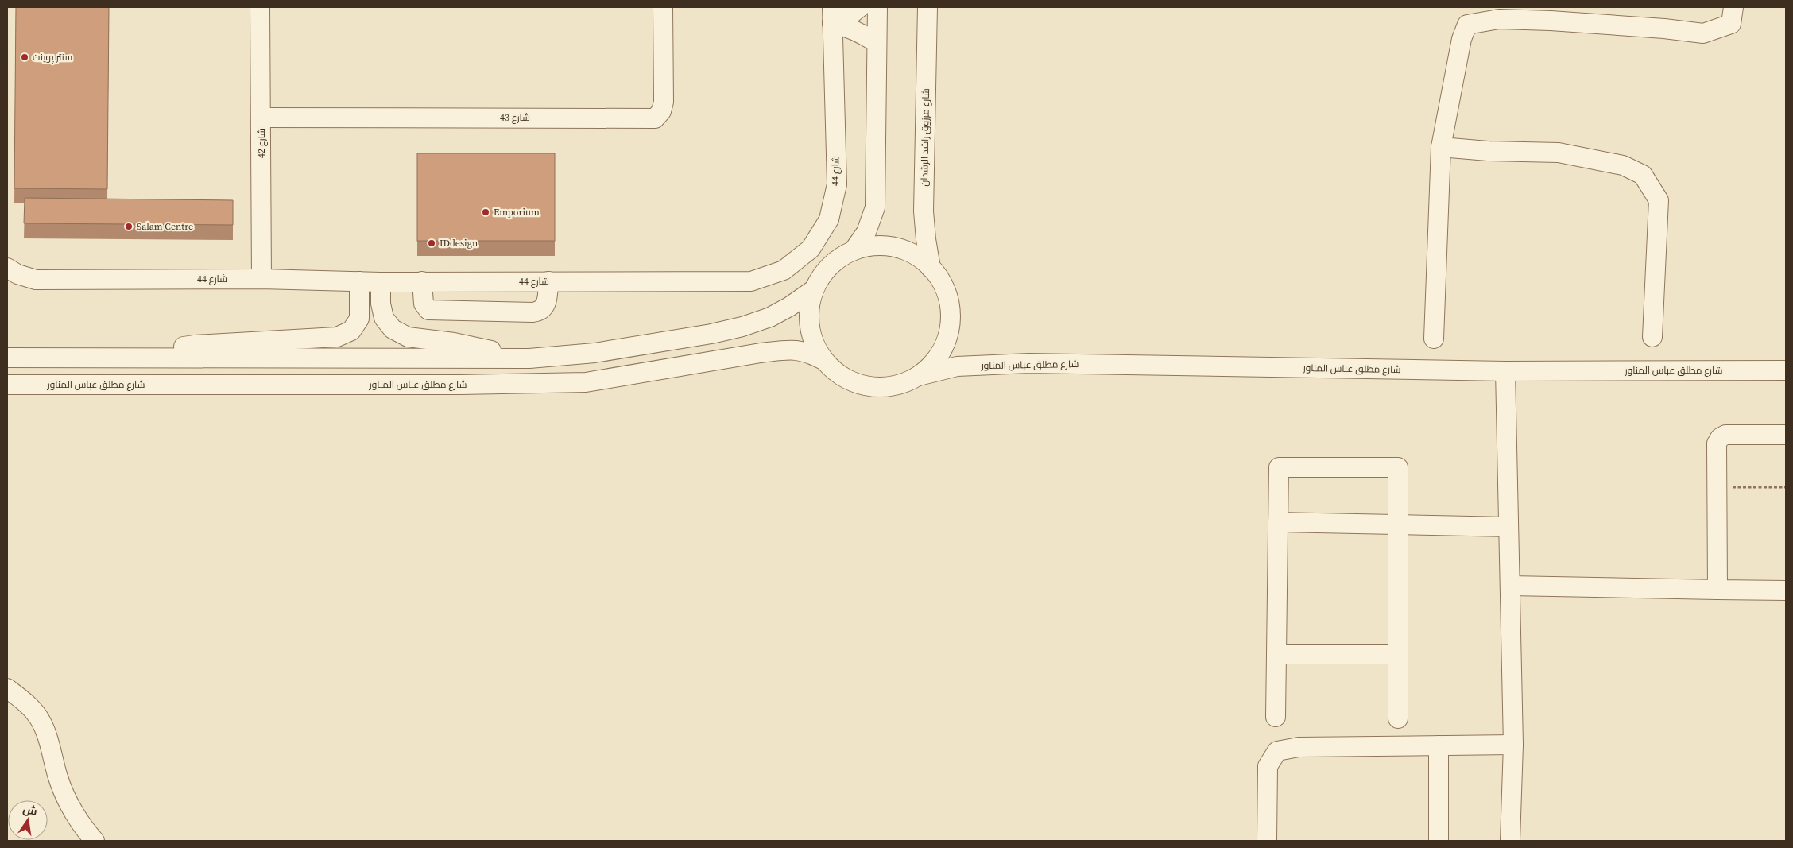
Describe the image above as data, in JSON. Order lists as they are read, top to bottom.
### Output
{
  "streets": {
    "street": [
      "شارع 43",
      "شارع مرزوق راشد الرشدان",
      "شارع 42",
      "شارع 44",
      "شارع مطلق عباس المناور"
    ]
  },
  "crossings": [
    ["شارع 43", "شارع 42"],
    ["شارع مرزوق راشد الرشدان", "شارع مطلق عباس المناور"],
    ["شارع 42", "شارع 44"]
  ],
  "places": [
    "سنتر پوينت",
    "Emporium",
    "Salam Centre",
    "IDdesign"
  ],
  "north": "top"
}
